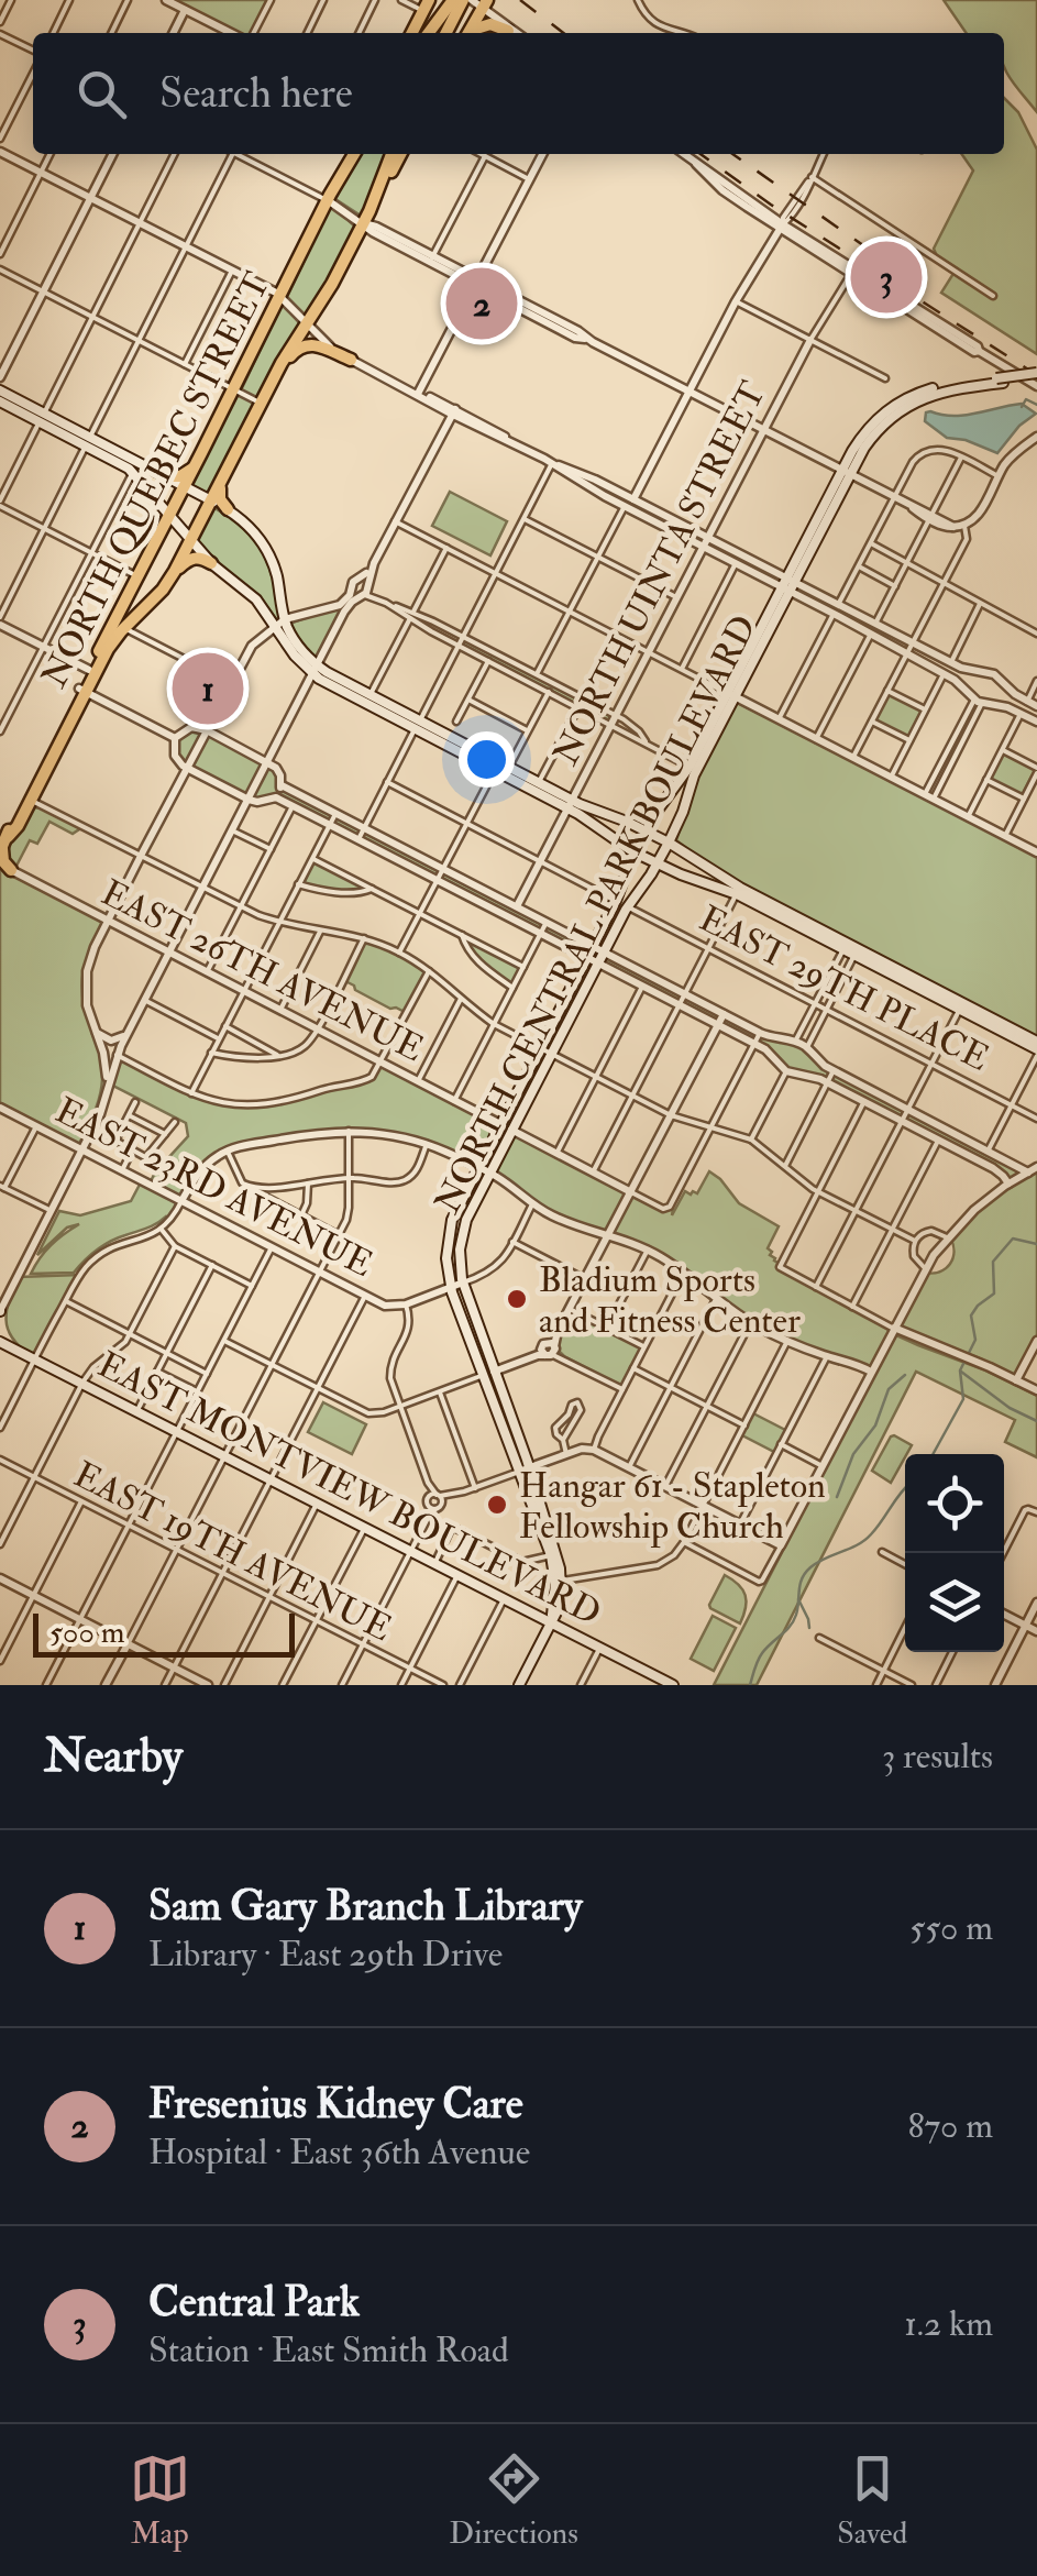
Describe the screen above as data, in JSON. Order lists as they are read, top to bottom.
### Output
{
  "streets": {
    "main road": ["NORTH QUEBEC STREET", "NORTH CENTRAL PARK BOULEVARD", "EAST MONTVIEW BOULEVARD"],
    "street": [
      "NORTH UINTA STREET",
      "EAST 26TH AVENUE",
      "EAST 29TH PLACE",
      "EAST 23RD AVENUE",
      "EAST 19TH AVENUE"
    ]
  },
  "crossings": [
    ["NORTH CENTRAL PARK BOULEVARD", "EAST 26TH AVENUE"],
    ["NORTH CENTRAL PARK BOULEVARD", "EAST 29TH PLACE"],
    ["NORTH CENTRAL PARK BOULEVARD", "EAST MONTVIEW BOULEVARD"]
  ],
  "places": ["Bladium Sports and Fitness Center", "Hangar 61 - Stapleton Fellowship Church"],
  "scale_bar": "500 m",
  "page": {
    "search": "Search here",
    "pins": ["3", "2", "1"],
    "scale": "500 m",
    "heading": ["Nearby", "3 results"],
    "list": [
      {
        "mark": "1",
        "name": "Sam Gary Branch Library",
        "note": "Library · East 29th Drive",
        "value": "550 m"
      },
      {
        "mark": "2",
        "name": "Fresenius Kidney Care",
        "note": "Hospital · East 36th Avenue",
        "value": "870 m"
      },
      {
        "mark": "3",
        "name": "Central Park",
        "note": "Station · East Smith Road",
        "value": "1.2 km"
      }
    ],
    "nav": ["Map", "Directions", "Saved"]
  }
}
